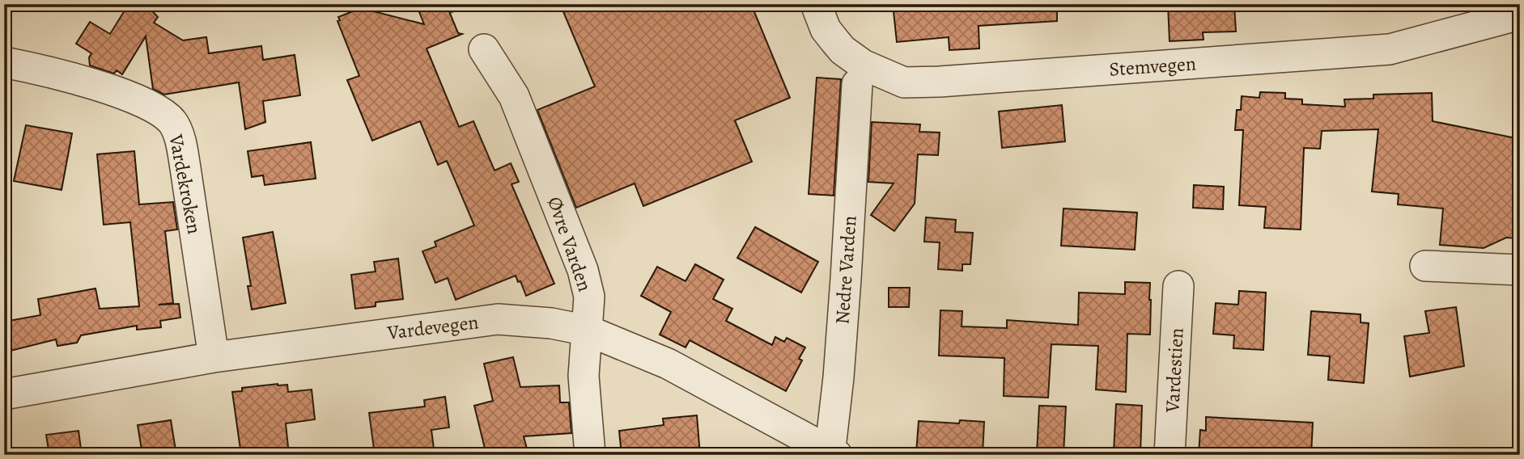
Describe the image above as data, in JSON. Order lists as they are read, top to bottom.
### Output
{
  "streets": {
    "street": [
      "Stemvegen",
      "Vardekroken",
      "Øvre Varden",
      "Nedre Varden",
      "Vardevegen",
      "Vardestien"
    ]
  },
  "crossings": [
    ["Vardekroken", "Vardevegen"],
    ["Øvre Varden", "Vardevegen"],
    ["Nedre Varden", "Vardevegen"]
  ]
}
